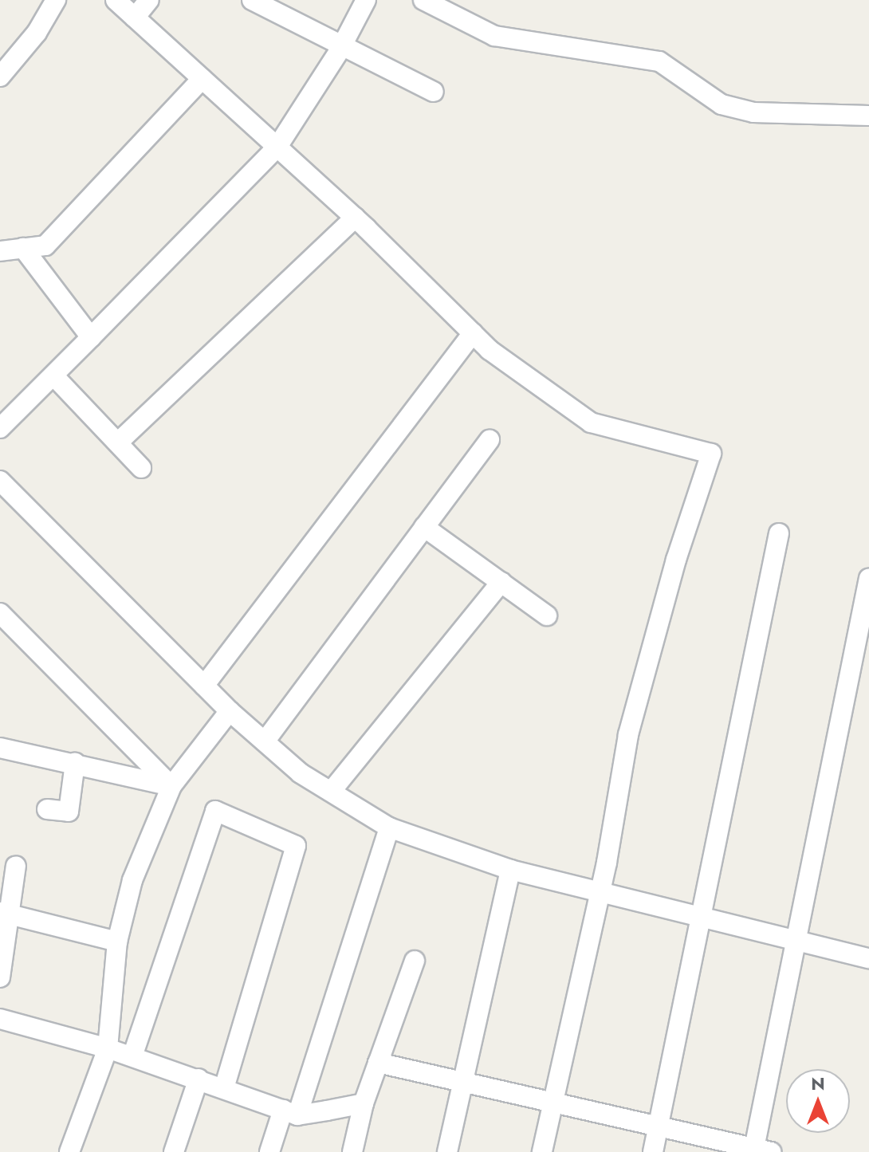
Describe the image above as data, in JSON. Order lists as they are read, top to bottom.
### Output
{
  "north": "top"
}
